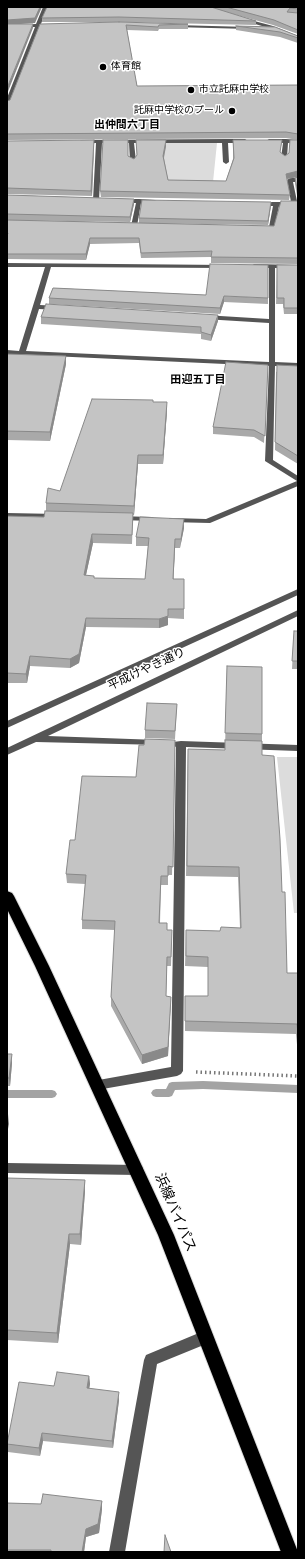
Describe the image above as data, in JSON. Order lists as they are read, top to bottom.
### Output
{
  "streets": {
    "highway": ["浜線バイパス"],
    "street": ["平成けやき通り"]
  },
  "districts": ["出仲間六丁目", "田迎五丁目"],
  "places": ["体育館", "市立託麻中学校", "託麻中学校のプール"]
}
